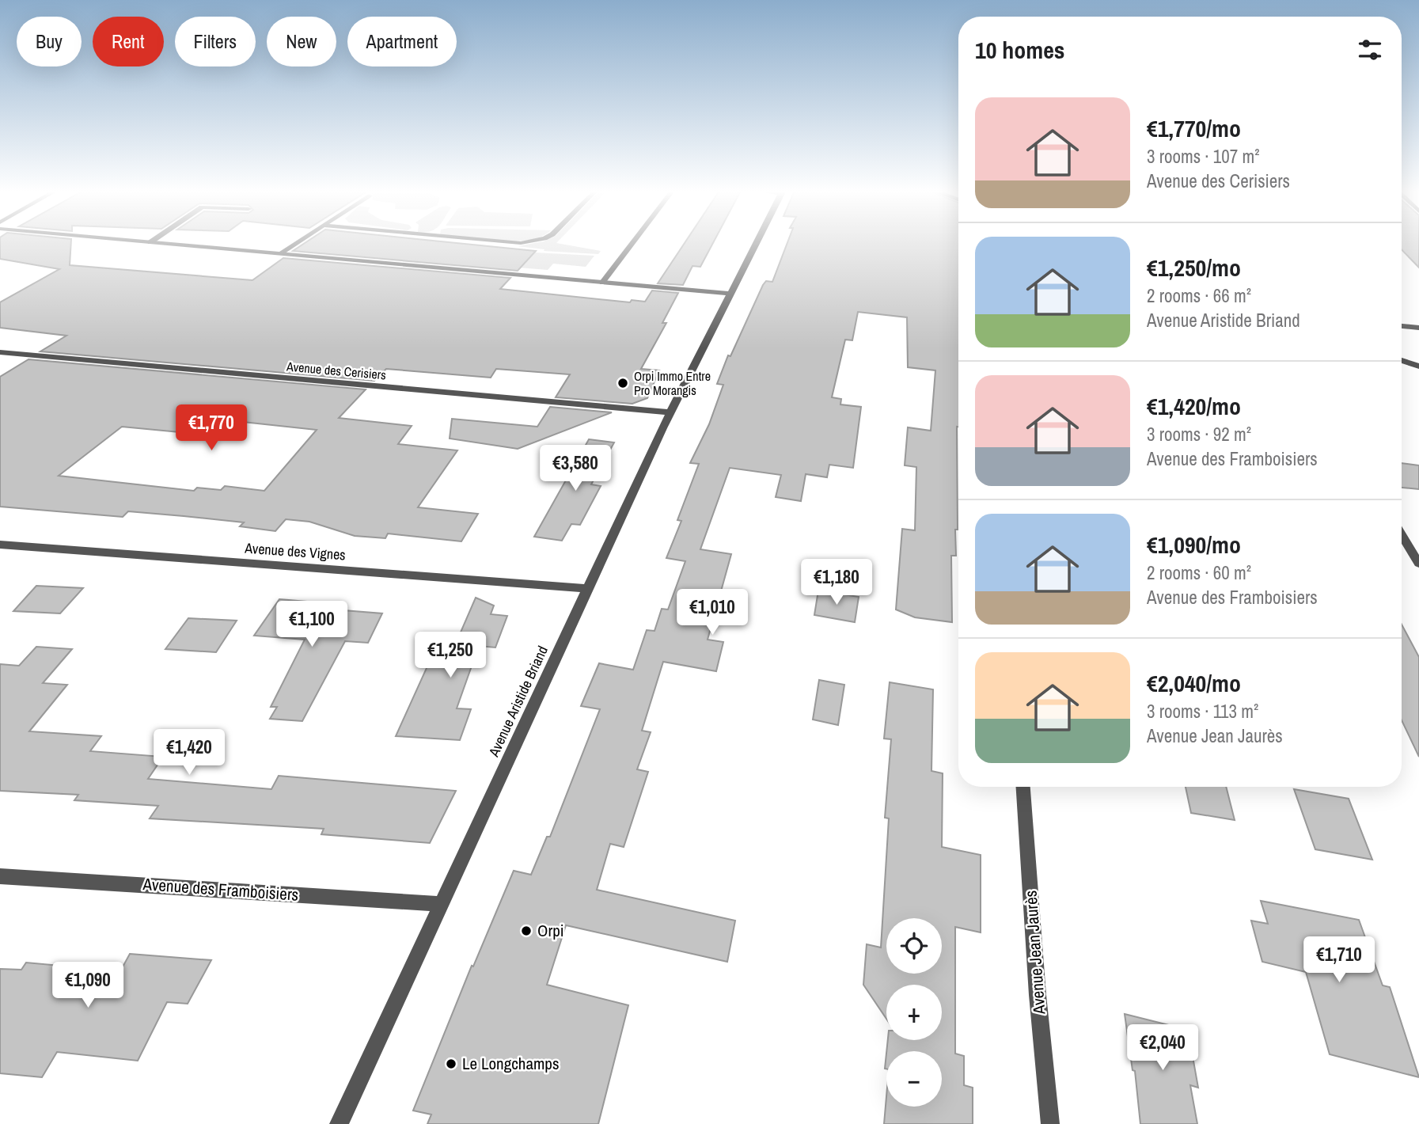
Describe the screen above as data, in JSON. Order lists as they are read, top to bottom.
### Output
{
  "streets": {
    "street": [
      "Avenue des Cerisiers",
      "Avenue des Vignes",
      "Avenue Aristide Briand",
      "Avenue des Framboisiers",
      "Avenue Jean Jaurès"
    ]
  },
  "crossings": [
    ["Avenue des Cerisiers", "Avenue Aristide Briand"],
    ["Avenue des Vignes", "Avenue Aristide Briand"],
    ["Avenue Aristide Briand", "Avenue des Framboisiers"]
  ],
  "places": ["Orpi Immo Entre Pro Morangis", "Orpi", "Le Longchamps"],
  "page": {
    "chip": [
      "Buy",
      "Rent",
      "Filters",
      "New",
      "Apartment"
    ],
    "heading": "10 homes",
    "list": [
      {
        "name": "€1,770/mo",
        "note": "3 rooms · 107 m² · Avenue des Cerisiers"
      },
      {
        "name": "€1,250/mo",
        "note": "2 rooms · 66 m² · Avenue Aristide Briand"
      },
      {
        "name": "€1,420/mo",
        "note": "3 rooms · 92 m² · Avenue des Framboisiers"
      },
      {
        "name": "€1,090/mo",
        "note": "2 rooms · 60 m² · Avenue des Framboisiers"
      },
      {
        "name": "€2,040/mo",
        "note": "3 rooms · 113 m² · Avenue Jean Jaurès"
      }
    ],
    "price": [
      "€1,770",
      "€3,580",
      "€1,180",
      "€1,010",
      "€1,100",
      "€1,250",
      "€1,420",
      "€1,710",
      "€1,090",
      "€2,040"
    ],
    "map_buttons": ["+", "−"]
  }
}
